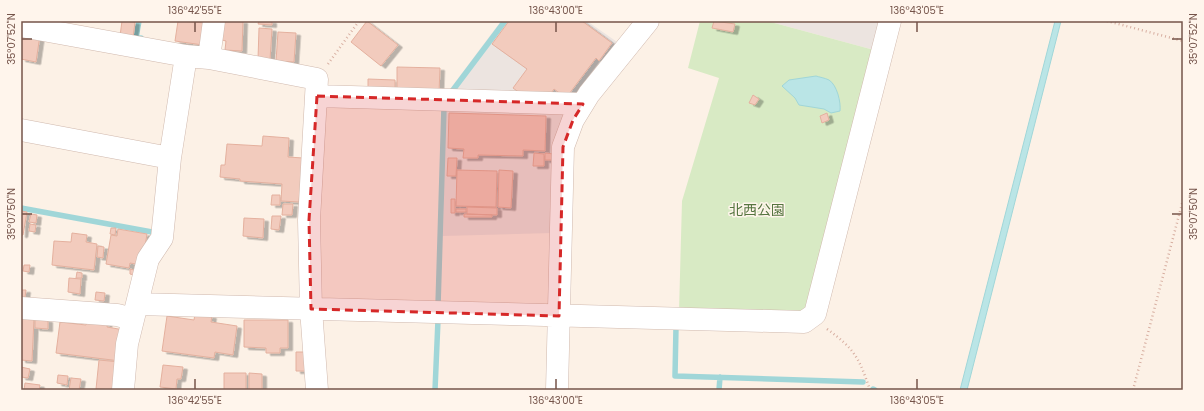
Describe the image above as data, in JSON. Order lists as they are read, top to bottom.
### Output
{
  "parks": ["北西公園"],
  "coordinates": [
    "136°42'55\"E",
    "136°43'00\"E",
    "136°43'05\"E",
    "35°07'52\"N",
    "35°07'50\"N"
  ]
}
